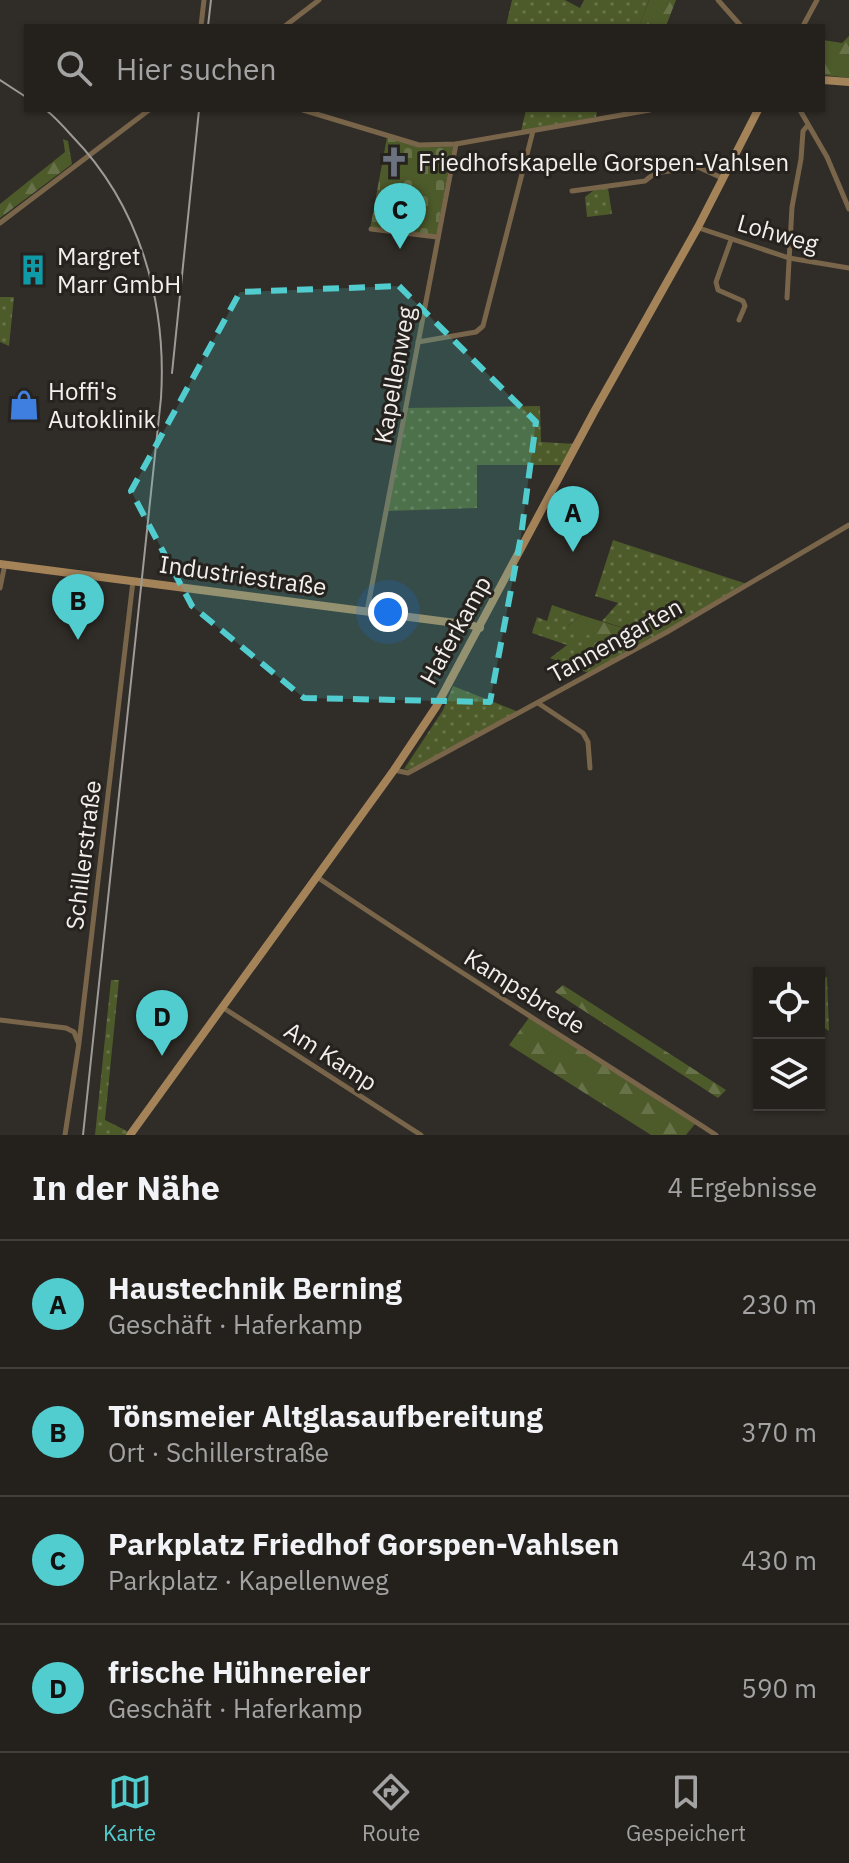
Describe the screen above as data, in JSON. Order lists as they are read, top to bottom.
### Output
{
  "streets": {
    "street": [
      "Lohweg",
      "Kapellenweg",
      "Industriestraße",
      "Haferkamp",
      "Tannengarten",
      "Schillerstraße",
      "Kampsbrede",
      "Am Kamp"
    ]
  },
  "crossings": [
    ["Lohweg", "Haferkamp"],
    ["Kapellenweg", "Industriestraße"],
    ["Industriestraße", "Haferkamp"],
    ["Industriestraße", "Schillerstraße"],
    ["Haferkamp", "Tannengarten"],
    ["Haferkamp", "Kampsbrede"],
    ["Haferkamp", "Am Kamp"]
  ],
  "places": {
    "church": ["Friedhofskapelle Gorspen-Vahlsen"],
    "building": ["Margret Marr GmbH"],
    "shop": ["Hoffi's Autoklinik"]
  },
  "page": {
    "search": "Hier suchen",
    "pins": [
      "C",
      "A",
      "B",
      "D"
    ],
    "heading": ["In der Nähe", "4 Ergebnisse"],
    "list": [
      {
        "mark": "A",
        "name": "Haustechnik Berning",
        "note": "Geschäft · Haferkamp",
        "value": "230 m"
      },
      {
        "mark": "B",
        "name": "Tönsmeier Altglasaufbereitung",
        "note": "Ort · Schillerstraße",
        "value": "370 m"
      },
      {
        "mark": "C",
        "name": "Parkplatz Friedhof Gorspen-Vahlsen",
        "note": "Parkplatz · Kapellenweg",
        "value": "430 m"
      },
      {
        "mark": "D",
        "name": "frische Hühnereier",
        "note": "Geschäft · Haferkamp",
        "value": "590 m"
      }
    ],
    "nav": ["Karte", "Route", "Gespeichert"]
  }
}
